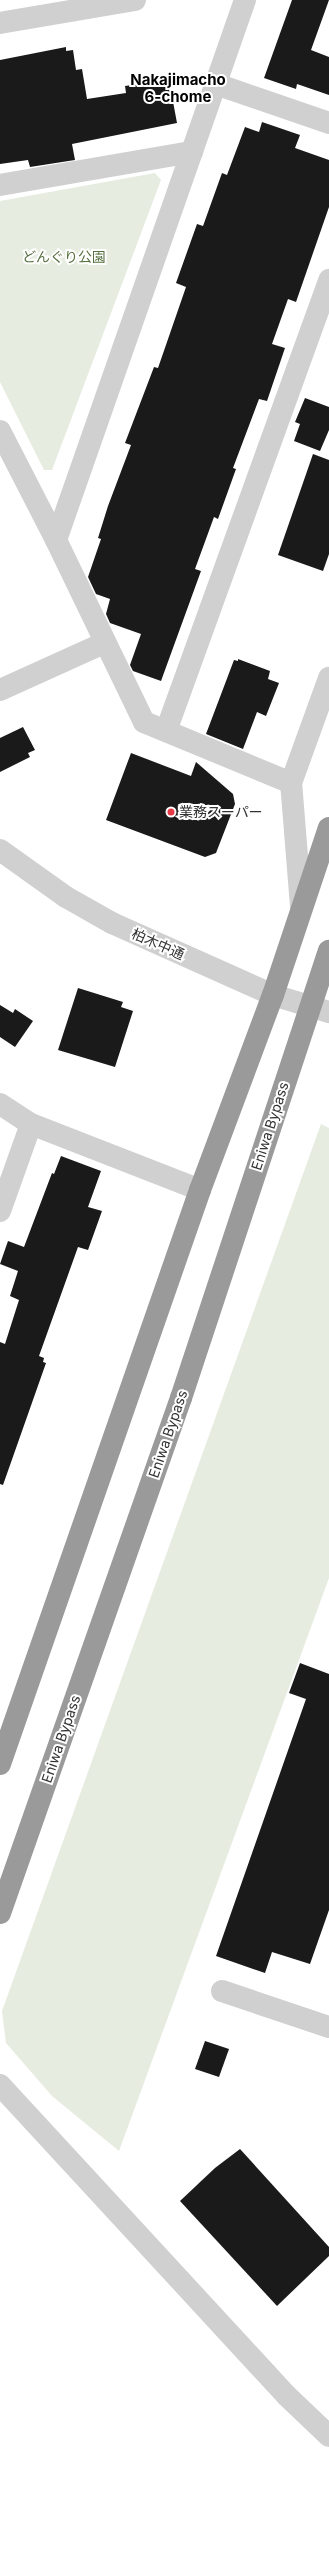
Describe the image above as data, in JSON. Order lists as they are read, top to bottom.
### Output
{
  "streets": {
    "highway": ["Eniwa Bypass"],
    "street": ["柏木中通"]
  },
  "crossings": [
    ["柏木中通", "Eniwa Bypass"]
  ],
  "districts": ["Nakajimacho 6-chome"],
  "parks": ["どんぐり公園"],
  "places": ["業務スーパー"]
}
